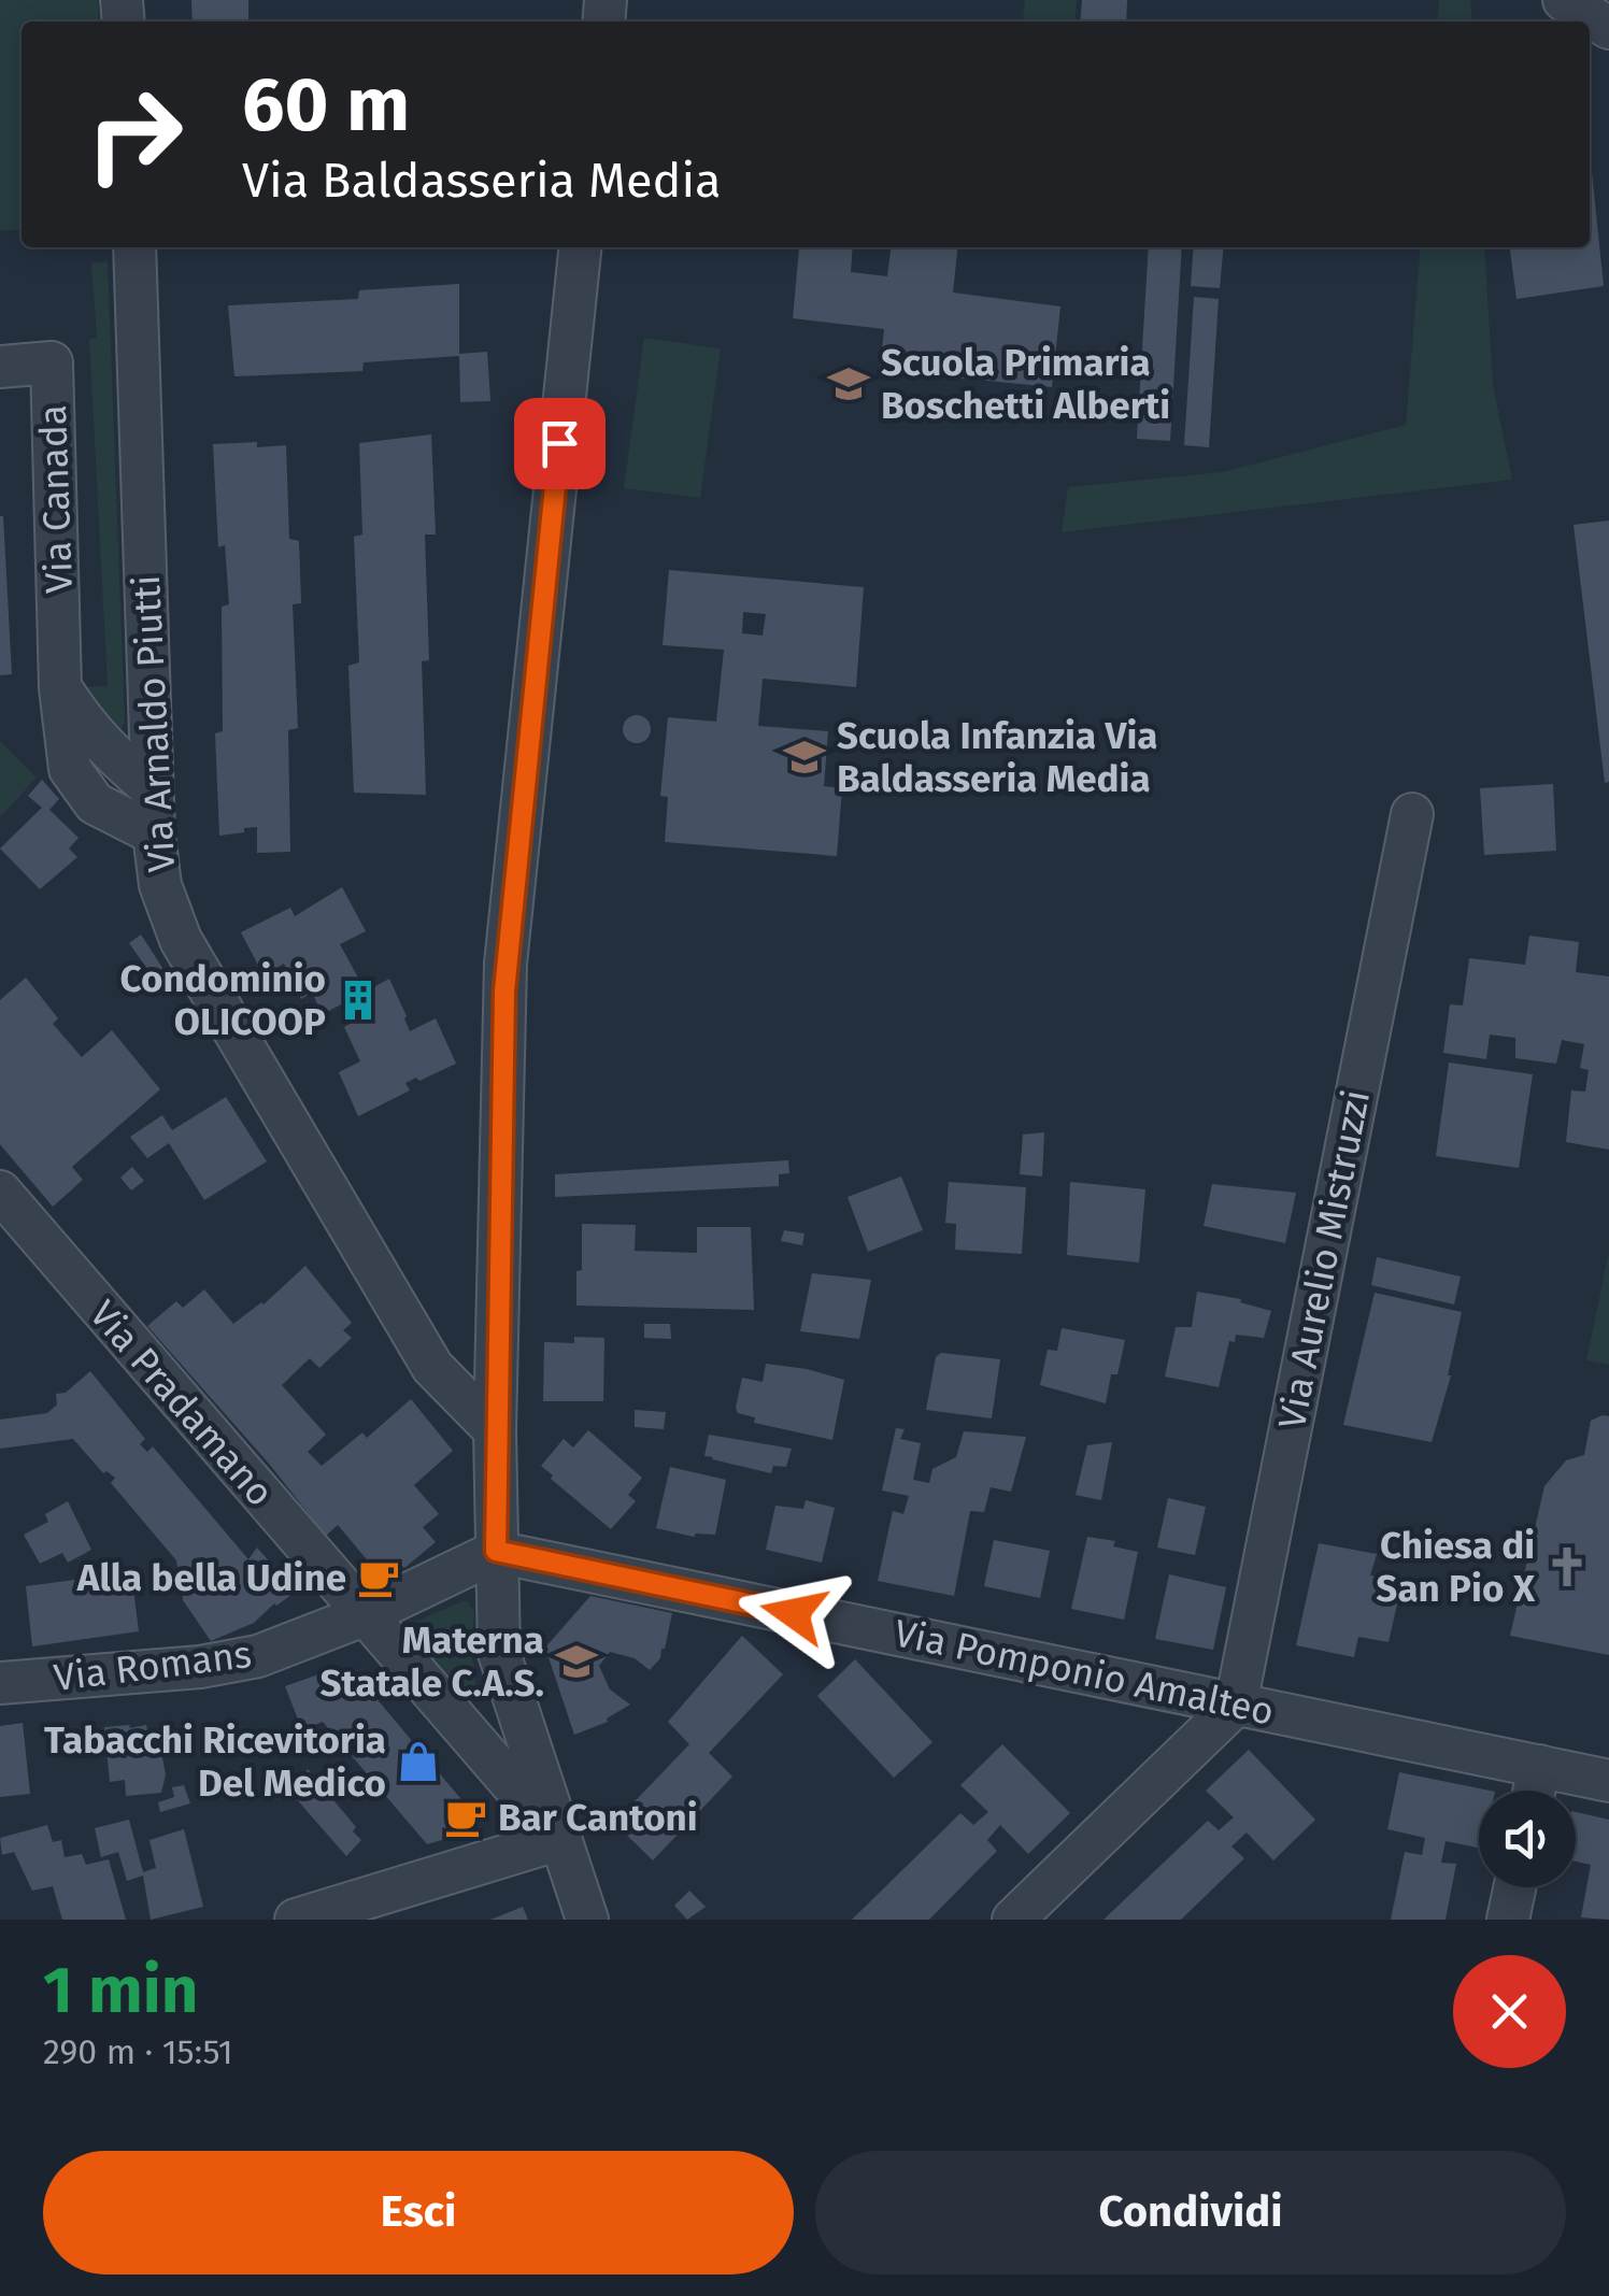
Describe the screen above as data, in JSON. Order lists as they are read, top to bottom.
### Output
{
  "streets": {
    "street": [
      "Via Canada",
      "Via Arnaldo Piutti",
      "Via Aurelio Mistruzzi",
      "Via Pradamano",
      "Via Romans",
      "Via Pomponio Amalteo"
    ]
  },
  "crossings": [
    ["Via Canada", "Via Arnaldo Piutti"],
    ["Via Aurelio Mistruzzi", "Via Pomponio Amalteo"],
    ["Via Pradamano", "Via Romans"],
    ["Via Romans", "Via Pomponio Amalteo"]
  ],
  "places": {
    "school or university": ["Scuola Primaria Boschetti Alberti", "Scuola Infanzia Via Baldasseria Media", "Materna Statale C.A.S."],
    "building": ["Condominio OLICOOP"],
    "church": ["Chiesa di San Pio X"],
    "cafe": ["Alla bella Udine", "Bar Cantoni"],
    "shop": ["Tabacchi Ricevitoria Del Medico"]
  },
  "page": {
    "turn": ["60 m", "Via Baldasseria Media"],
    "heading": ["1 min", "290 m · 15:51"],
    "buttons": ["Esci", "Condividi"]
  }
}
